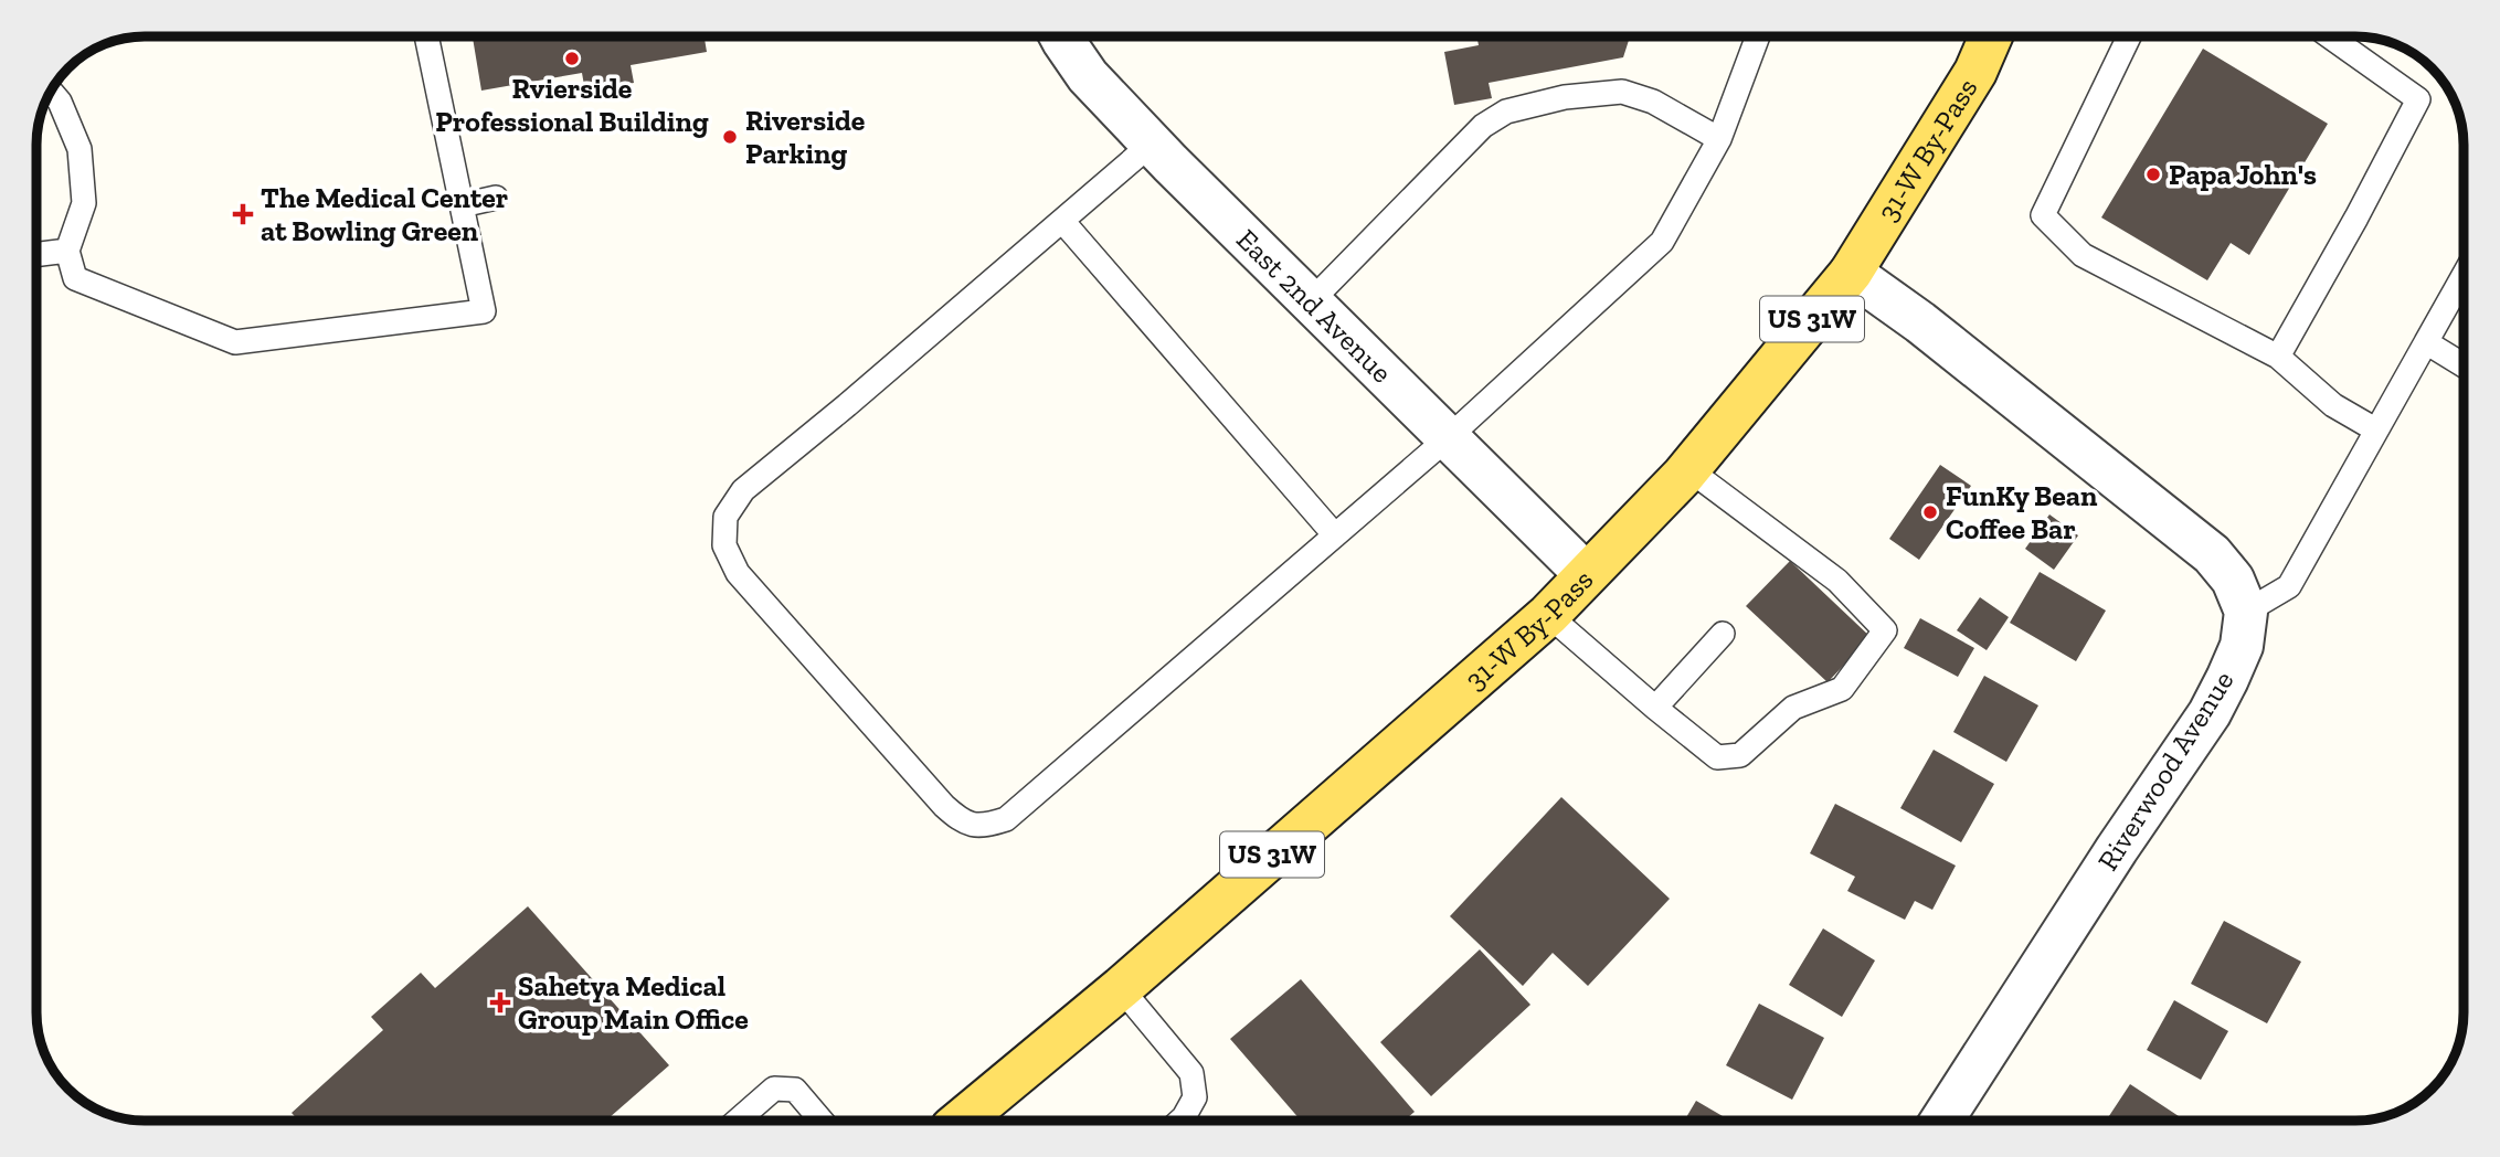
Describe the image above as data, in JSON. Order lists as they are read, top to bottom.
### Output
{
  "streets": {
    "main road": ["31-W By-Pass", "US 31W"],
    "street": ["East 2nd Avenue", "Riverwood Avenue"]
  },
  "crossings": [
    ["31-W By-Pass", "East 2nd Avenue"]
  ],
  "places": {
    "other": [
      "Rvierside Professional Building",
      "Riverside Parking",
      "Papa John's",
      "FunKy Bean Coffee Bar"
    ],
    "health": ["The Medical Center at Bowling Green", "Sahetya Medical Group Main Office"]
  }
}
